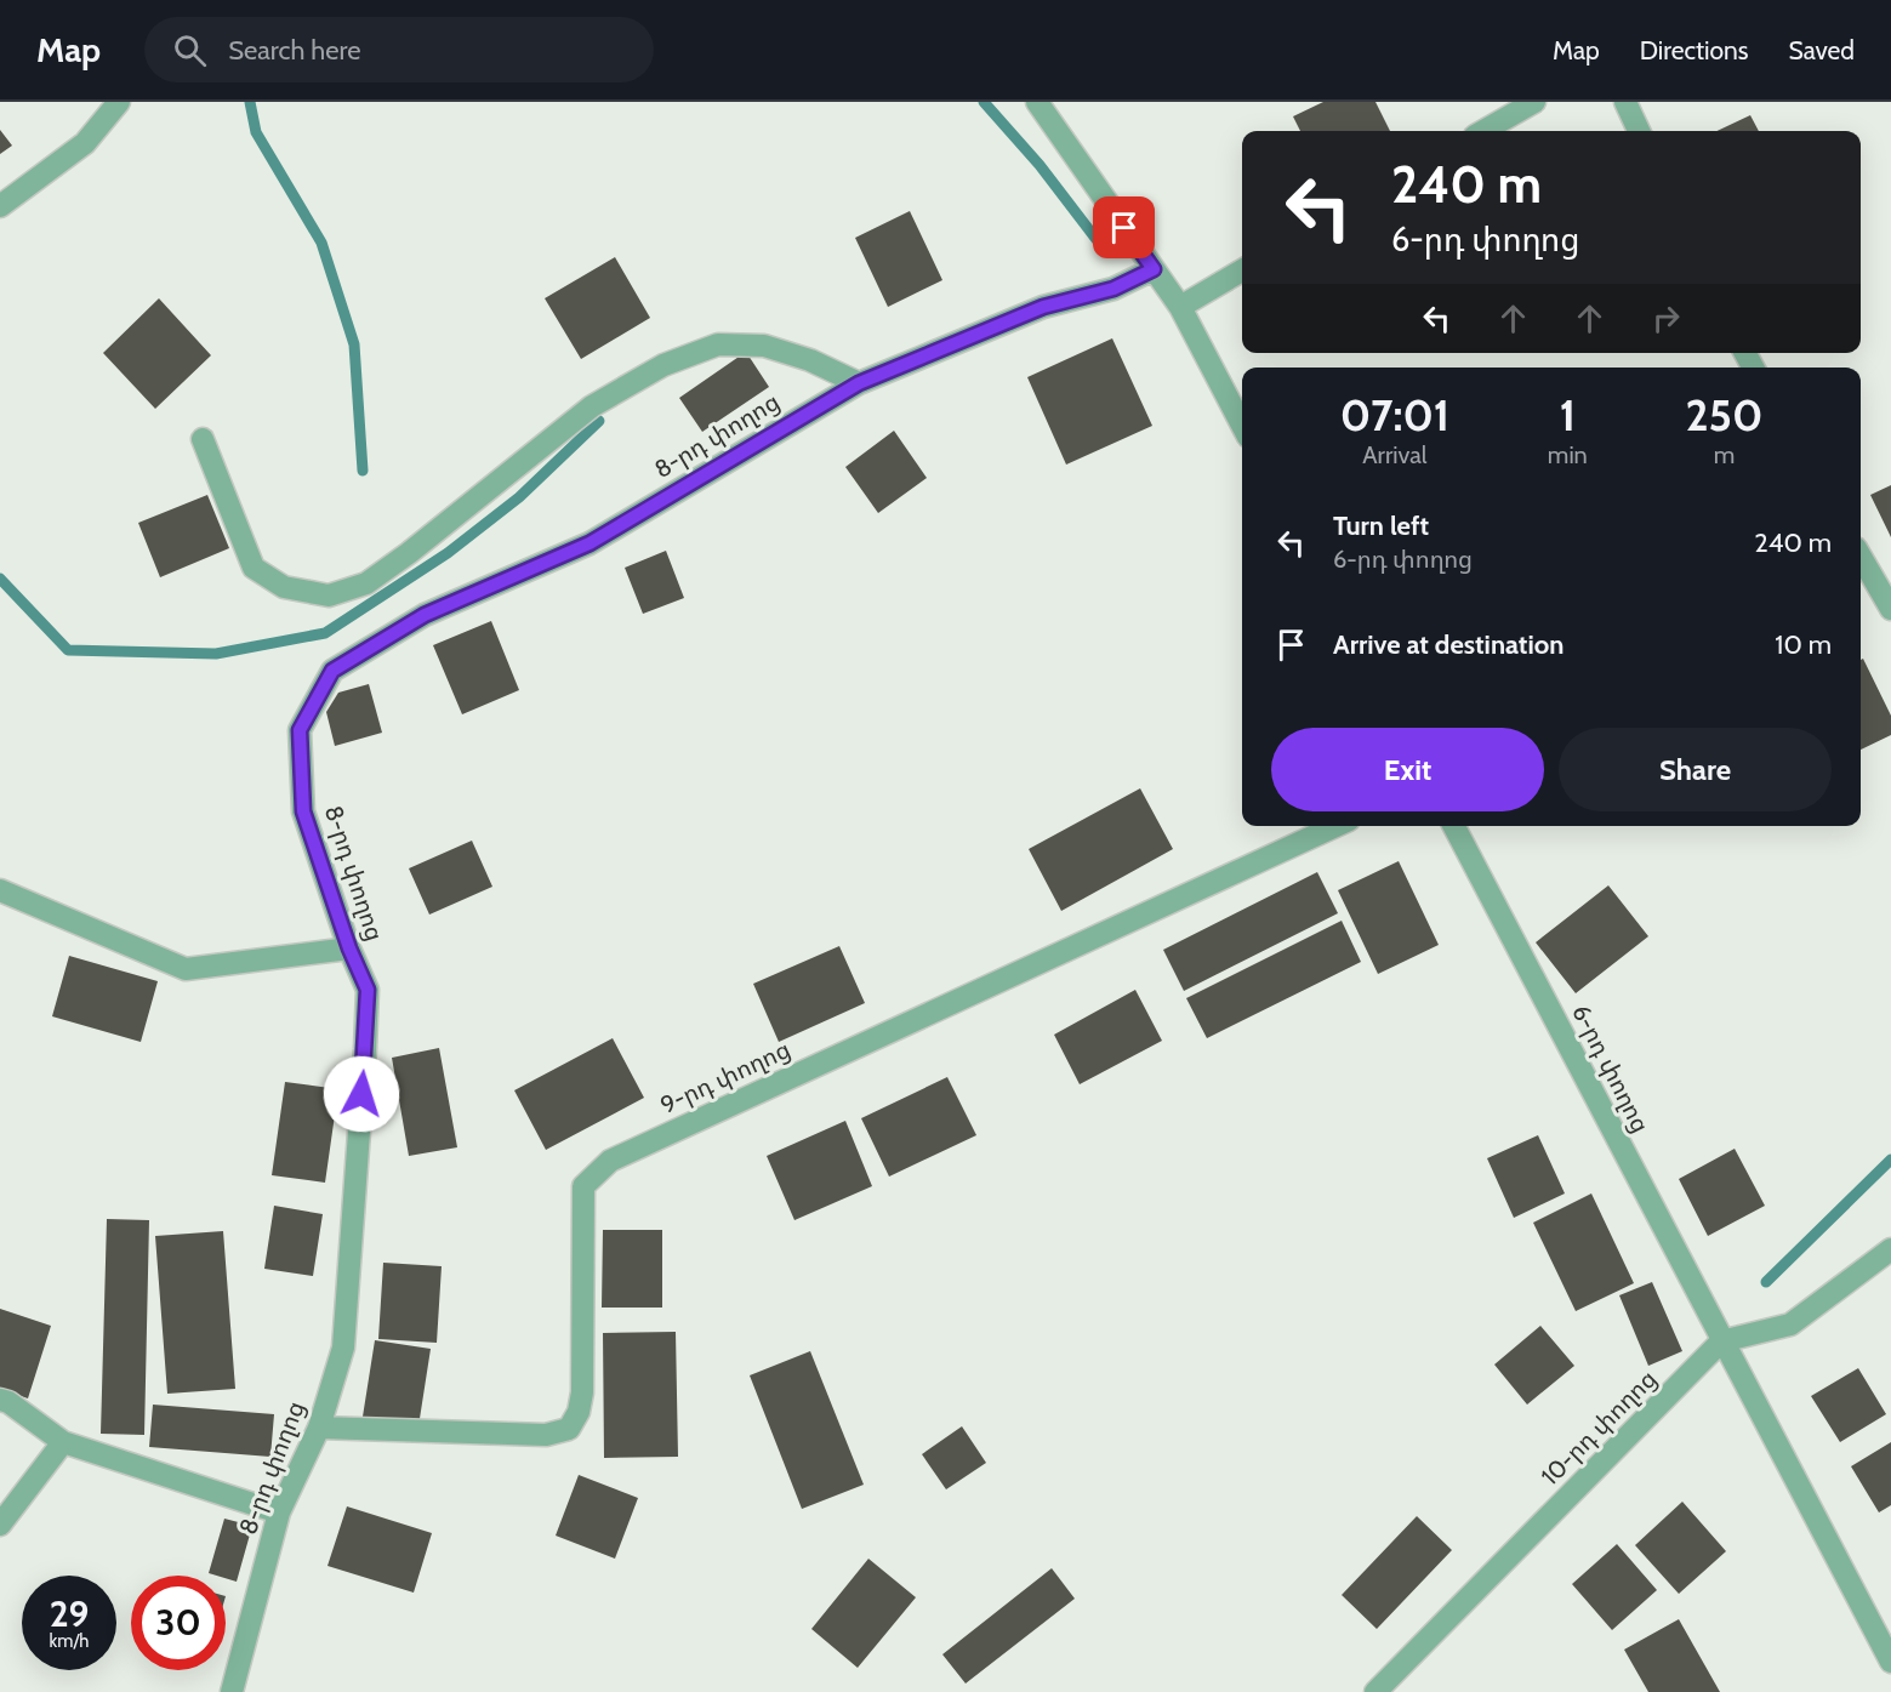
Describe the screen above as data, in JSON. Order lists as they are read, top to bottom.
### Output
{
  "streets": {
    "street": [
      "8-րդ փողոց",
      "6-րդ փողոց",
      "9-րդ փողոց",
      "10-րդ փողոց"
    ]
  },
  "crossings": [
    ["8-րդ փողոց", "9-րդ փողոց"],
    ["6-րդ փողոց", "10-րդ փողոց"]
  ],
  "page": {
    "header": "Map",
    "search": "Search here",
    "nav": ["Map", "Directions", "Saved"],
    "turn": ["240 m", "6-րդ փողոց"],
    "eta": [
      "07:01",
      "Arrival",
      "1",
      "min",
      "250",
      "m"
    ],
    "list": [
      {
        "name": "Turn left",
        "note": "6-րդ փողոց",
        "value": "240 m"
      },
      {
        "name": "Arrive at destination",
        "value": "10 m"
      }
    ],
    "buttons": ["Exit", "Share"],
    "speed": "29 km/h",
    "limit": "30"
  }
}
